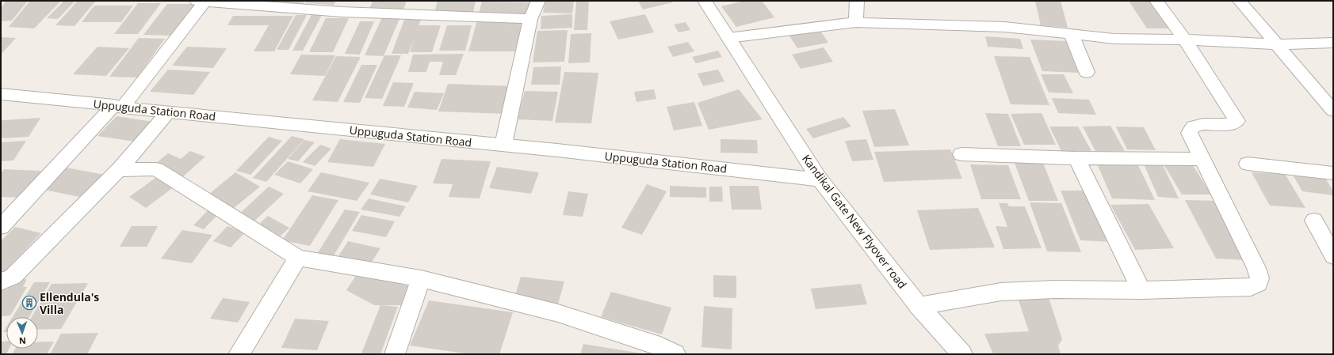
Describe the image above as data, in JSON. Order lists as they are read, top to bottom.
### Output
{
  "streets": {
    "street": ["Uppuguda Station Road", "Kandikal Gate New Flyover road"]
  },
  "crossings": [
    ["Uppuguda Station Road", "Kandikal Gate New Flyover road"]
  ],
  "places": {
    "building": ["Ellendula's Villa"]
  },
  "north": "bottom"
}
